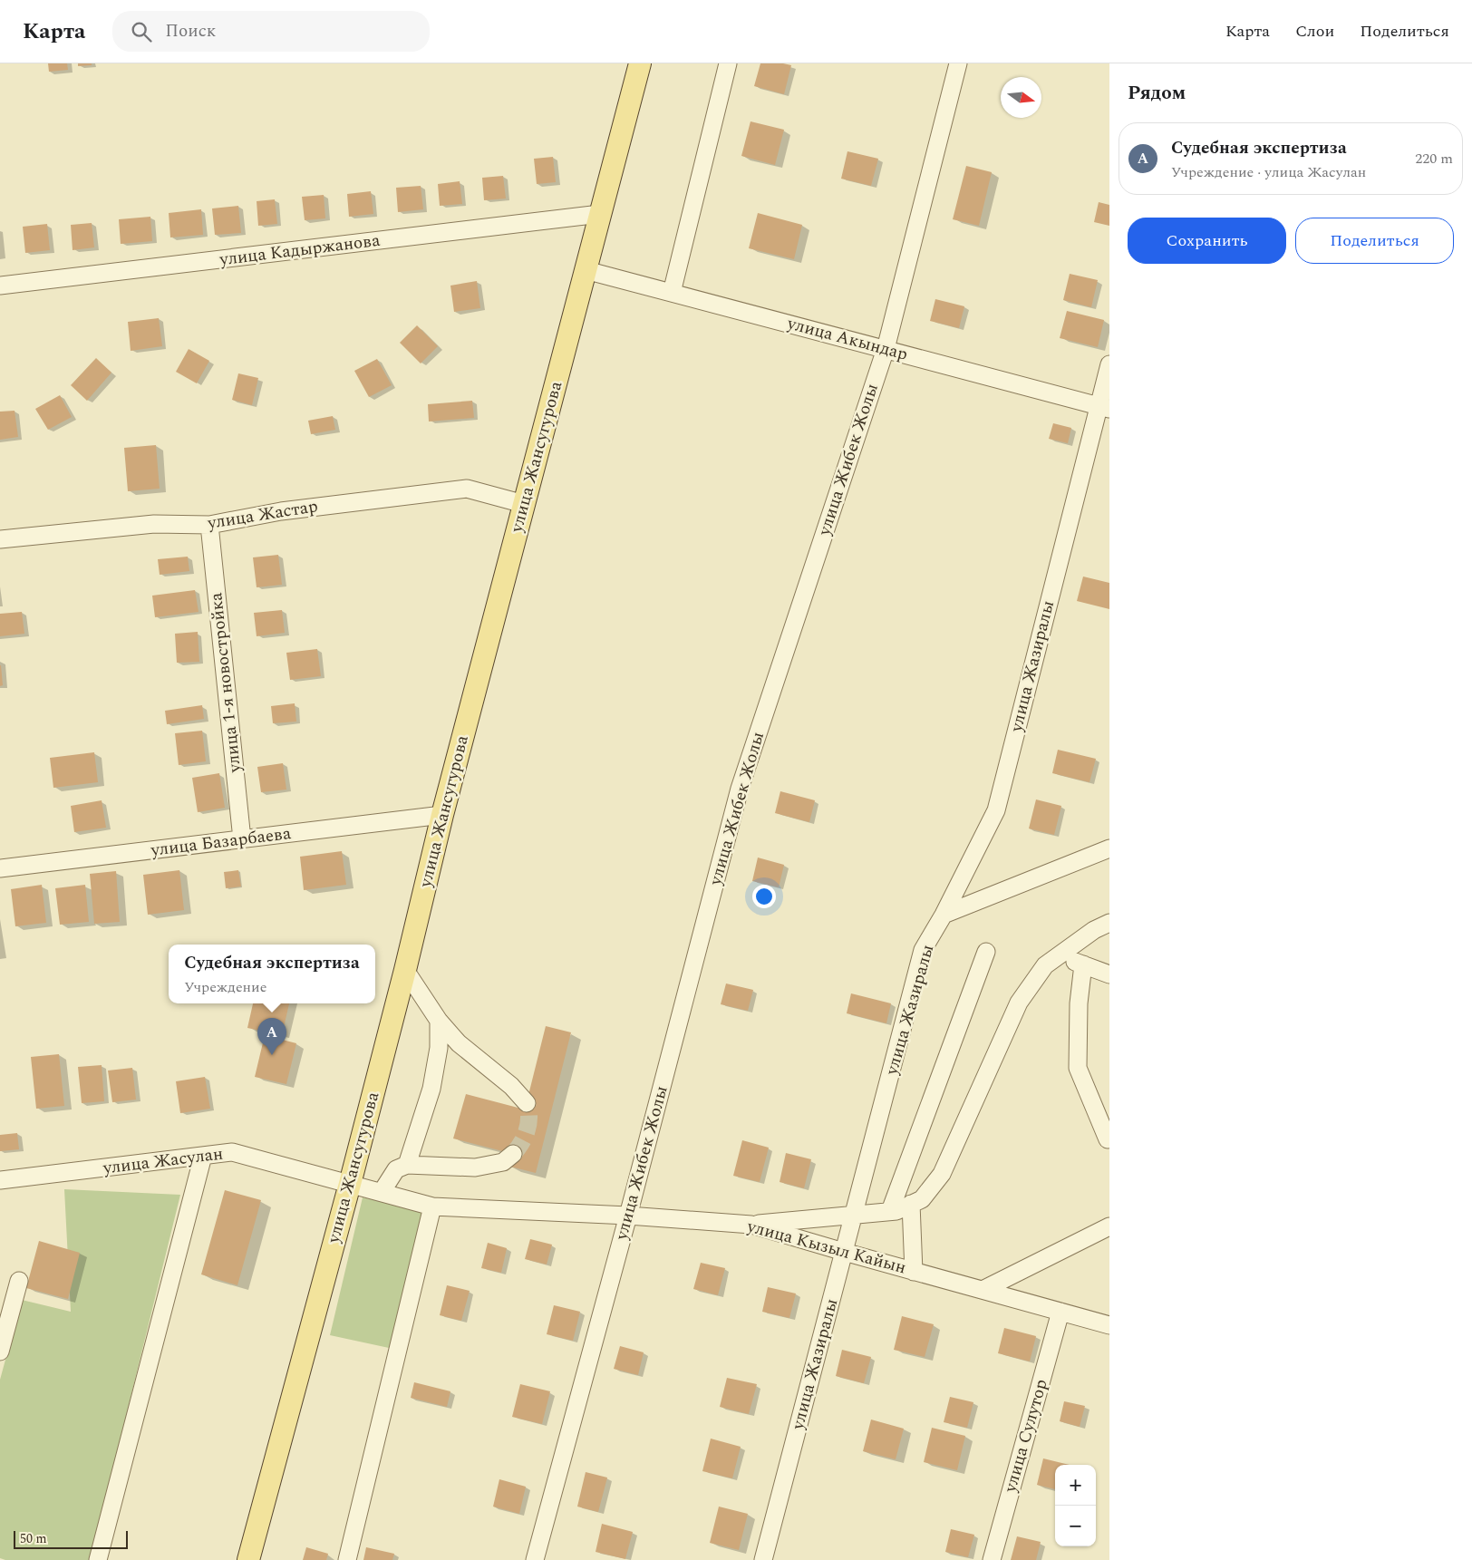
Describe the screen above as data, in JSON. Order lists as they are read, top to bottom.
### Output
{
  "streets": {
    "main road": ["улица Жансугурова"],
    "street": [
      "улица Кадыржанова",
      "улица Акындар",
      "улица Жибек Жолы",
      "улица Жастар",
      "улица Жазиралы",
      "улица 1-я новостройка",
      "улица Базарбаева",
      "улица Жасулан",
      "улица Кызыл Кайын",
      "улица Сулутор"
    ]
  },
  "crossings": [
    ["улица Кадыржанова", "улица Жансугурова"],
    ["улица Акындар", "улица Жансугурова"],
    ["улица Акындар", "улица Жибек Жолы"],
    ["улица Акындар", "улица Жазиралы"],
    ["улица Жансугурова", "улица Жастар"],
    ["улица Жансугурова", "улица Базарбаева"],
    ["улица Жансугурова", "улица Жасулан"],
    ["улица Жансугурова", "улица Кызыл Кайын"],
    ["улица Жибек Жолы", "улица Кызыл Кайын"],
    ["улица Жастар", "улица 1-я новостройка"],
    ["улица Жазиралы", "улица Кызыл Кайын"],
    ["улица 1-я новостройка", "улица Базарбаева"],
    ["улица Жасулан", "улица Кызыл Кайын"],
    ["улица Кызыл Кайын", "улица Сулутор"]
  ],
  "scale_bar": "50 m",
  "north": "right",
  "page": {
    "header": "Карта",
    "search": "Поиск",
    "nav": ["Карта", "Слои", "Поделиться"],
    "heading": "Рядом",
    "list": [
      {
        "mark": "A",
        "name": "Судебная экспертиза",
        "note": "Учреждение · улица Жасулан",
        "value": "220 m"
      }
    ],
    "buttons": ["Сохранить", "Поделиться"],
    "popup": ["Судебная экспертиза", "Учреждение"],
    "pins": "A",
    "map_buttons": ["+", "−"],
    "scale": "50 m"
  }
}
